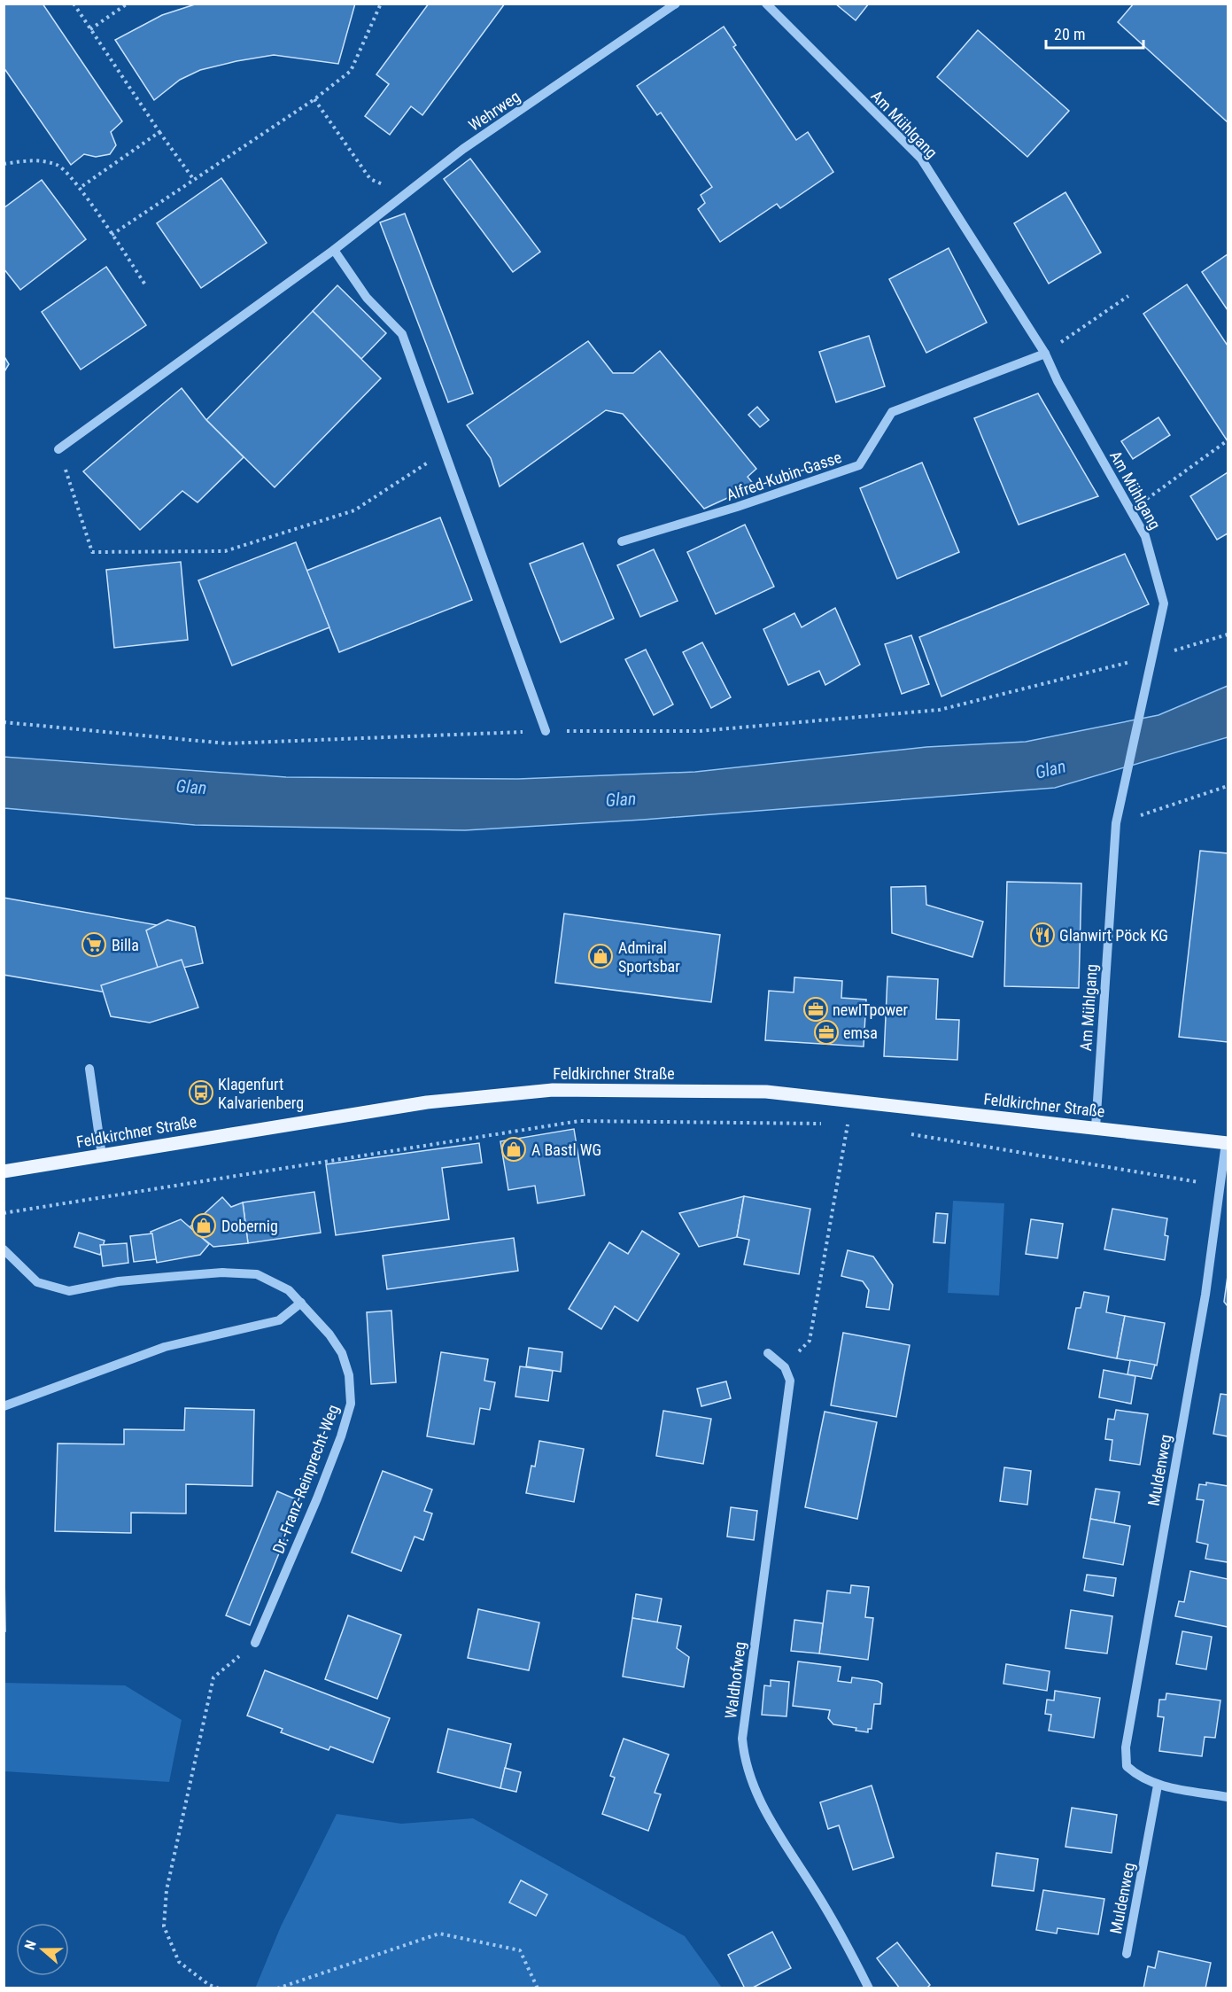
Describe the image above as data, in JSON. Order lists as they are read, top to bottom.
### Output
{
  "streets": {
    "main road": ["Feldkirchner Straße"],
    "street": [
      "Wehrweg",
      "Am Mühlgang",
      "Alfred-Kubin-Gasse",
      "Muldenweg",
      "Dr.-Franz-Reinprecht-Weg",
      "Waldhofweg"
    ]
  },
  "crossings": [
    ["Am Mühlgang", "Alfred-Kubin-Gasse"],
    ["Am Mühlgang", "Feldkirchner Straße"],
    ["Feldkirchner Straße", "Muldenweg"]
  ],
  "water": ["Glan"],
  "places": {
    "restaurant": ["Glanwirt Pöck KG"],
    "supermarket": ["Billa"],
    "shop": ["Admiral Sportsbar", "A Bastl WG", "Dobernig"],
    "office": ["newITpower", "emsa"],
    "bus stop": ["Klagenfurt Kalvarienberg"]
  },
  "scale_bar": "20 m",
  "north": "left"
}
